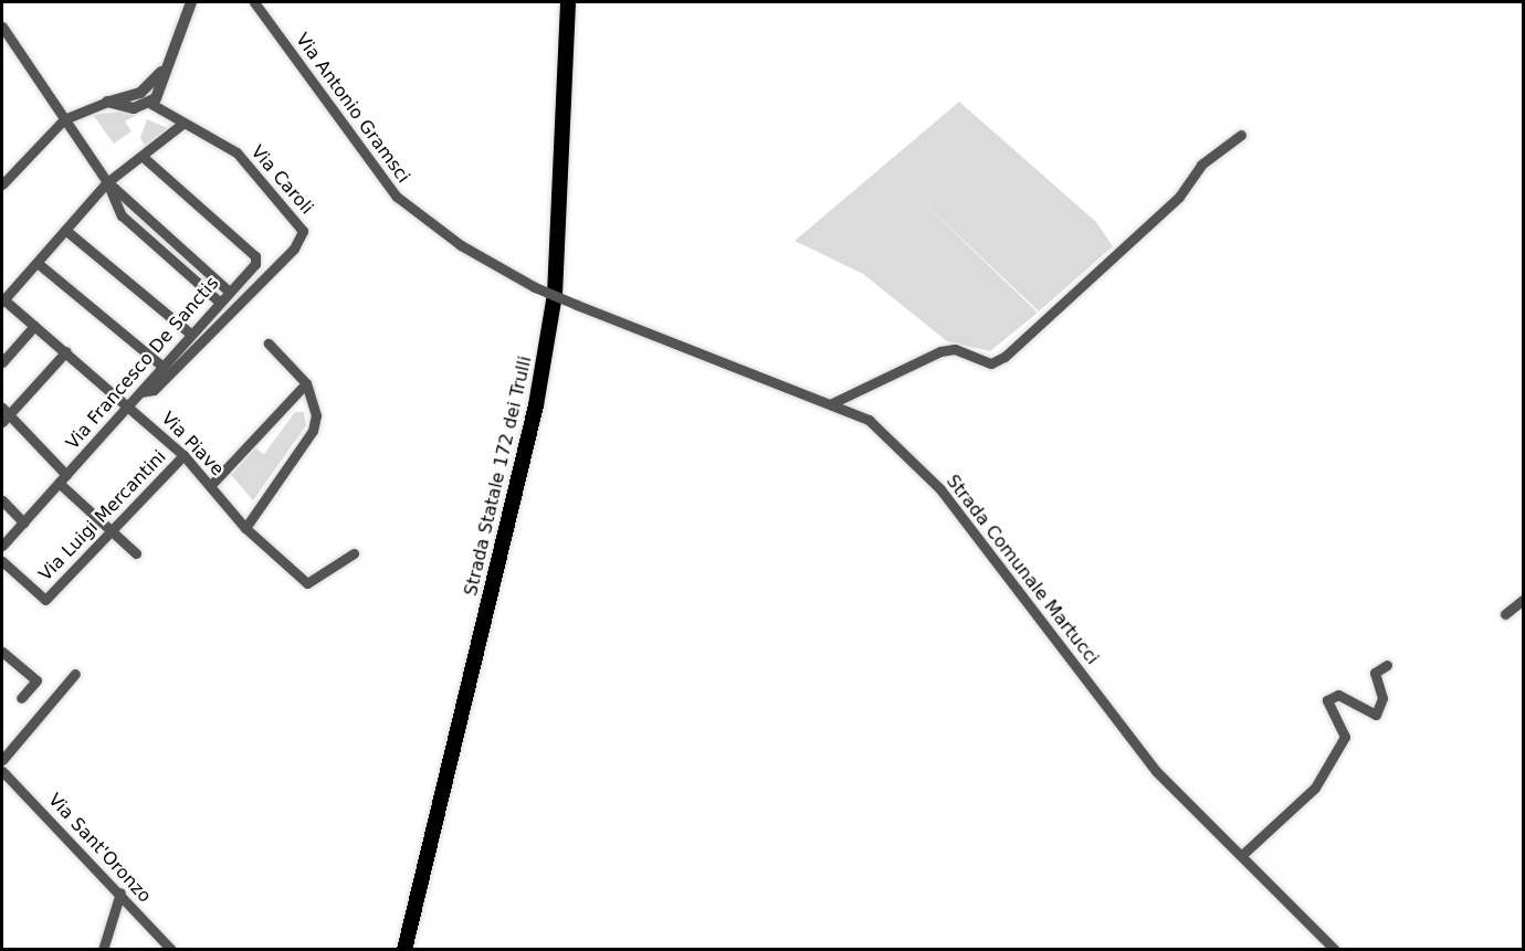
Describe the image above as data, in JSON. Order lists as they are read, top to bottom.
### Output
{
  "streets": {
    "main road": ["Strada Statale 172 dei Trulli"],
    "street": [
      "Via Antonio Gramsci",
      "Via Caroli",
      "Via Francesco De Sanctis",
      "Via Piave",
      "Via Luigi Mercantini",
      "Strada Comunale Martucci",
      "Via Sant'Oronzo"
    ]
  },
  "crossings": [
    ["Via Antonio Gramsci", "Strada Comunale Martucci"],
    ["Via Caroli", "Via Francesco De Sanctis"],
    ["Via Francesco De Sanctis", "Via Piave"],
    ["Via Piave", "Via Luigi Mercantini"]
  ]
}
